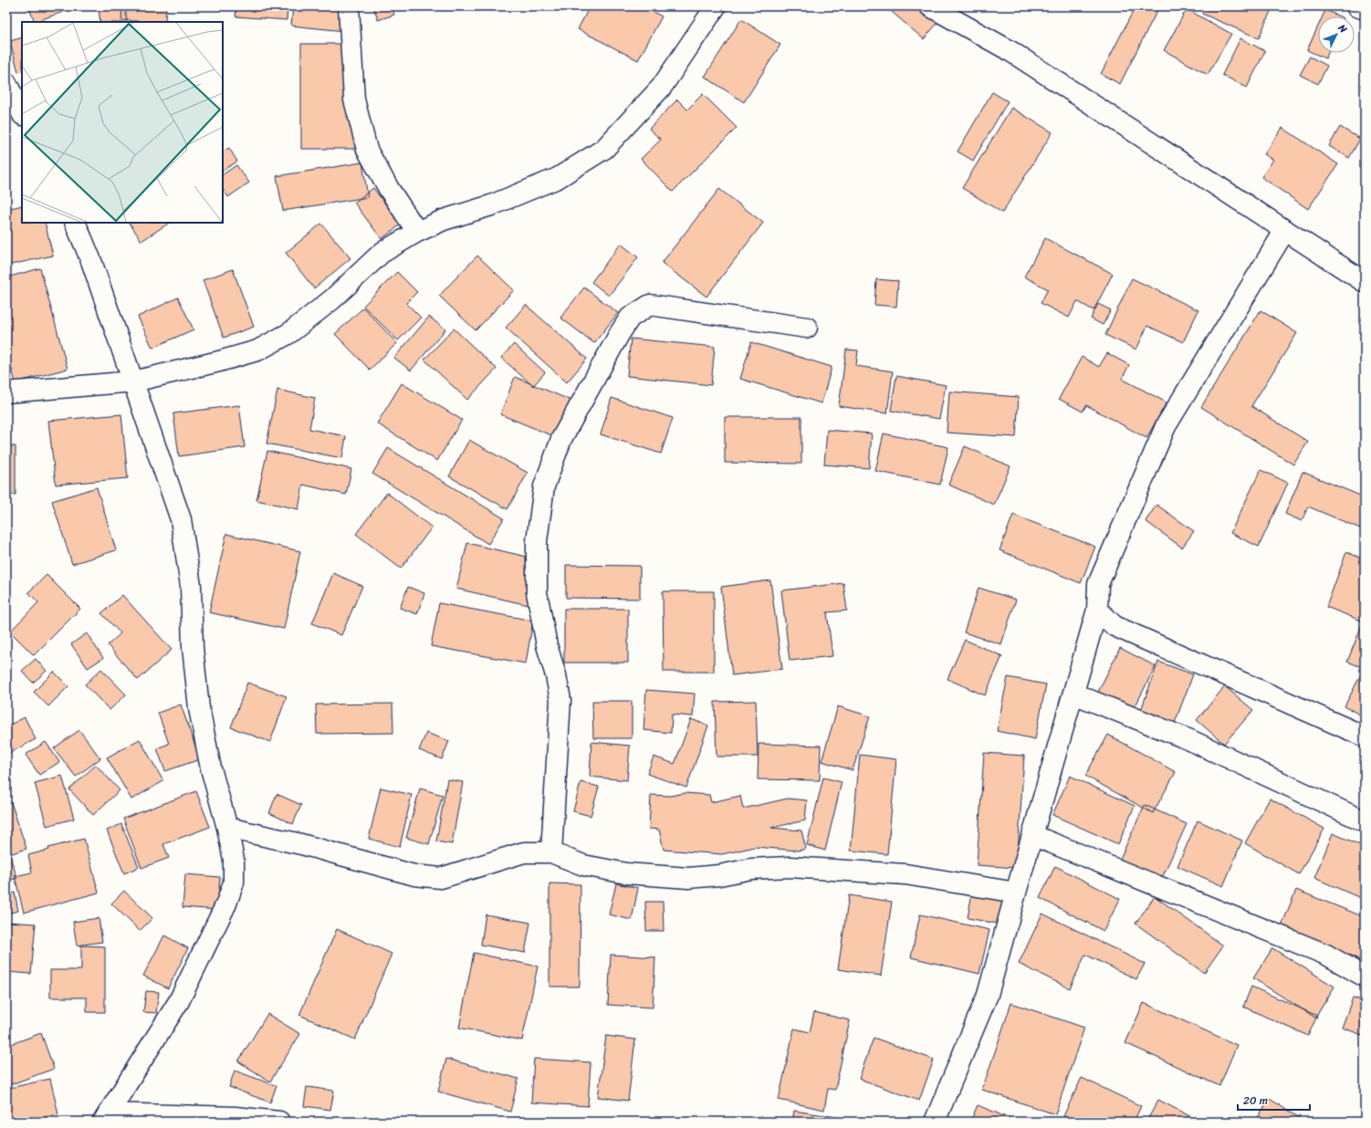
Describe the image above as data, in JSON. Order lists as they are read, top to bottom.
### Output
{
  "scale_bar": "20 m",
  "north": "top right"
}
